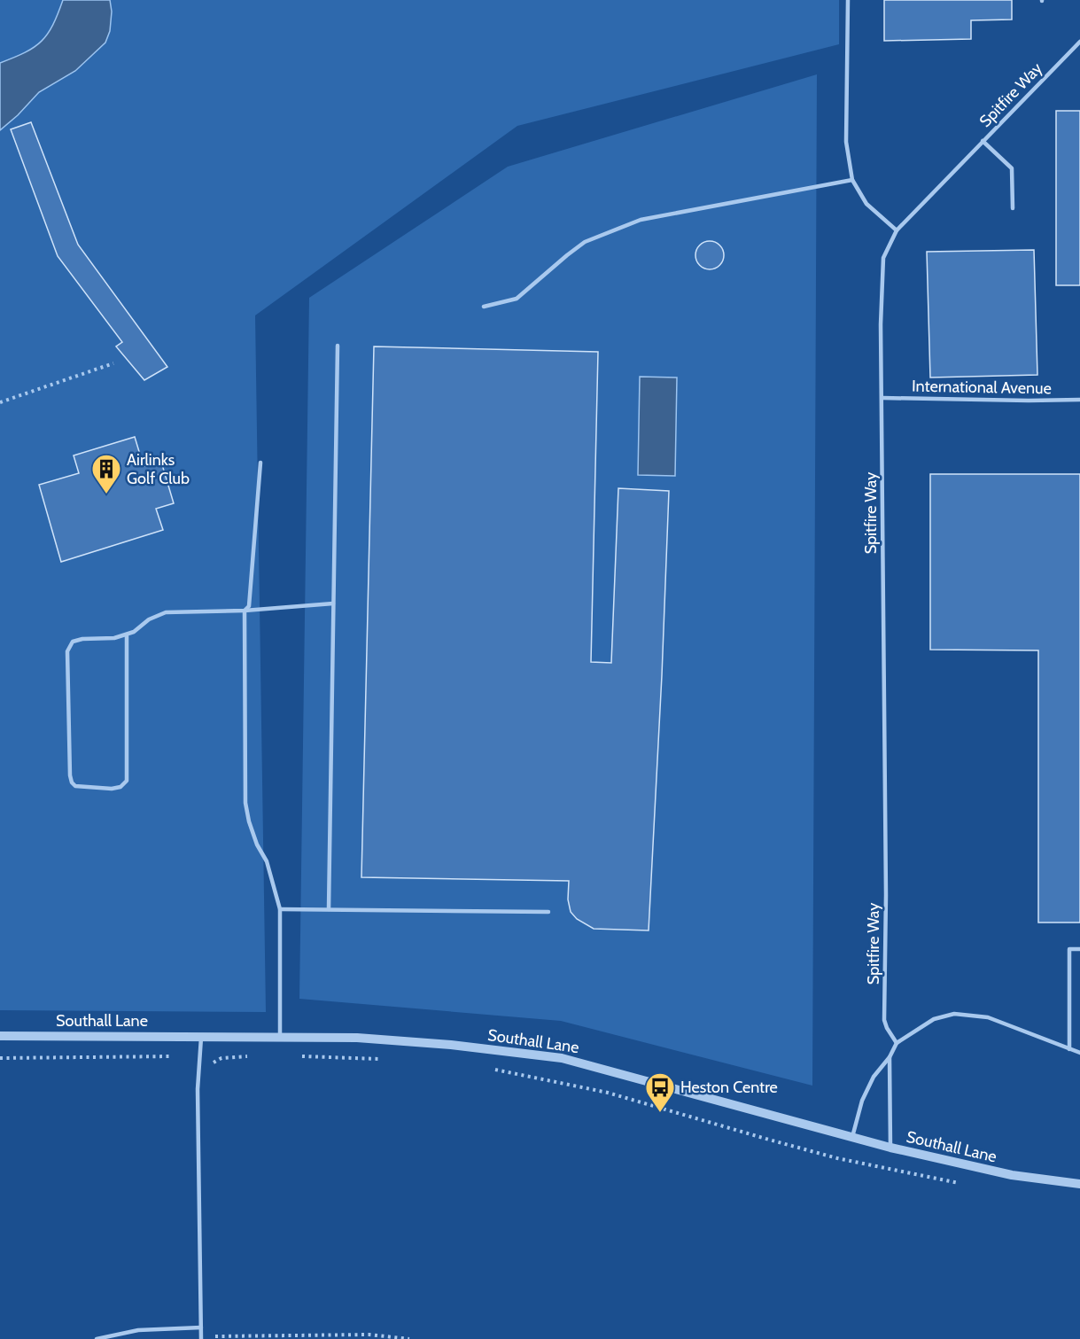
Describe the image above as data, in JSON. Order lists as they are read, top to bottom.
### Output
{
  "streets": {
    "street": ["Southall Lane"],
    "lane": ["Spitfire Way", "International Avenue"]
  },
  "crossings": [
    ["Spitfire Way", "International Avenue"]
  ],
  "places": {
    "building": ["Airlinks Golf Club"],
    "bus stop": ["Heston Centre"]
  }
}
